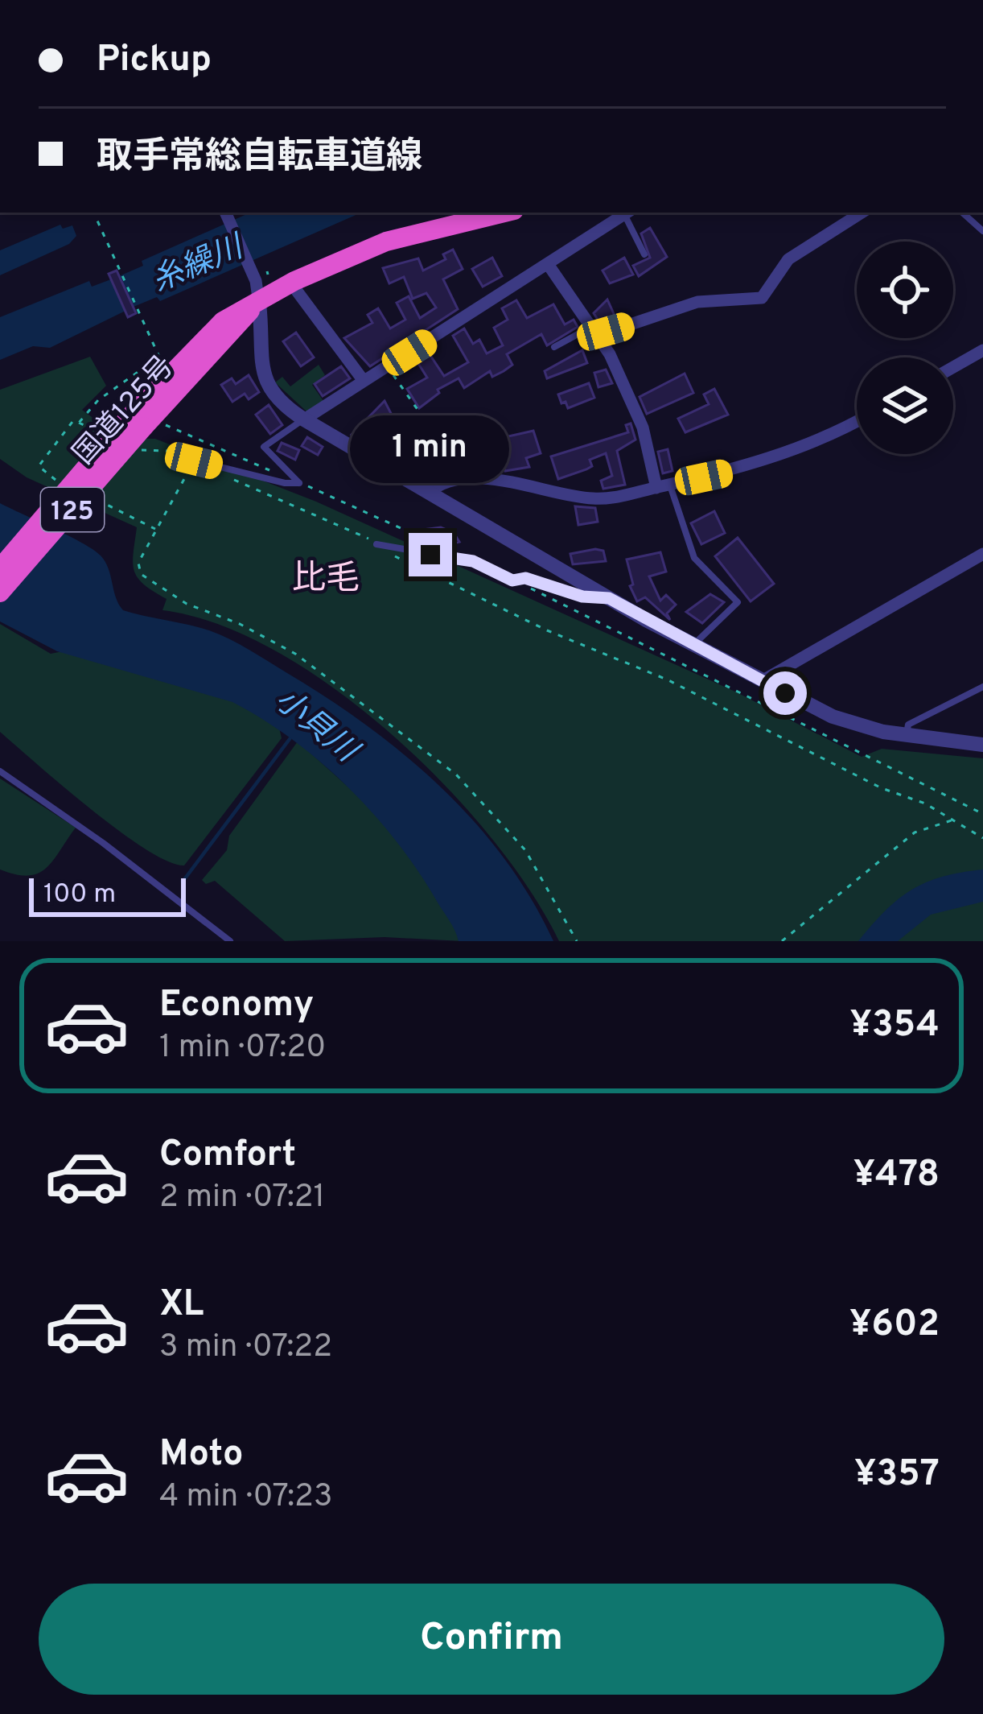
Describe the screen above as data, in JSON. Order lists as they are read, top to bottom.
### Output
{
  "streets": {
    "highway": ["国道125号", "125"]
  },
  "districts": ["比毛"],
  "water": ["糸繰川", "小貝川"],
  "scale_bar": "100 m",
  "page": {
    "banner": ["Pickup", "取手常総自転車道線"],
    "bubble": "1 min",
    "scale": "100 m",
    "list": [
      {
        "name": "Economy",
        "note": "1 min · 07:20",
        "value": "¥354"
      },
      {
        "name": "Comfort",
        "note": "2 min · 07:21",
        "value": "¥478"
      },
      {
        "name": "XL",
        "note": "3 min · 07:22",
        "value": "¥602"
      },
      {
        "name": "Moto",
        "note": "4 min · 07:23",
        "value": "¥357"
      }
    ],
    "buttons": "Confirm"
  }
}
